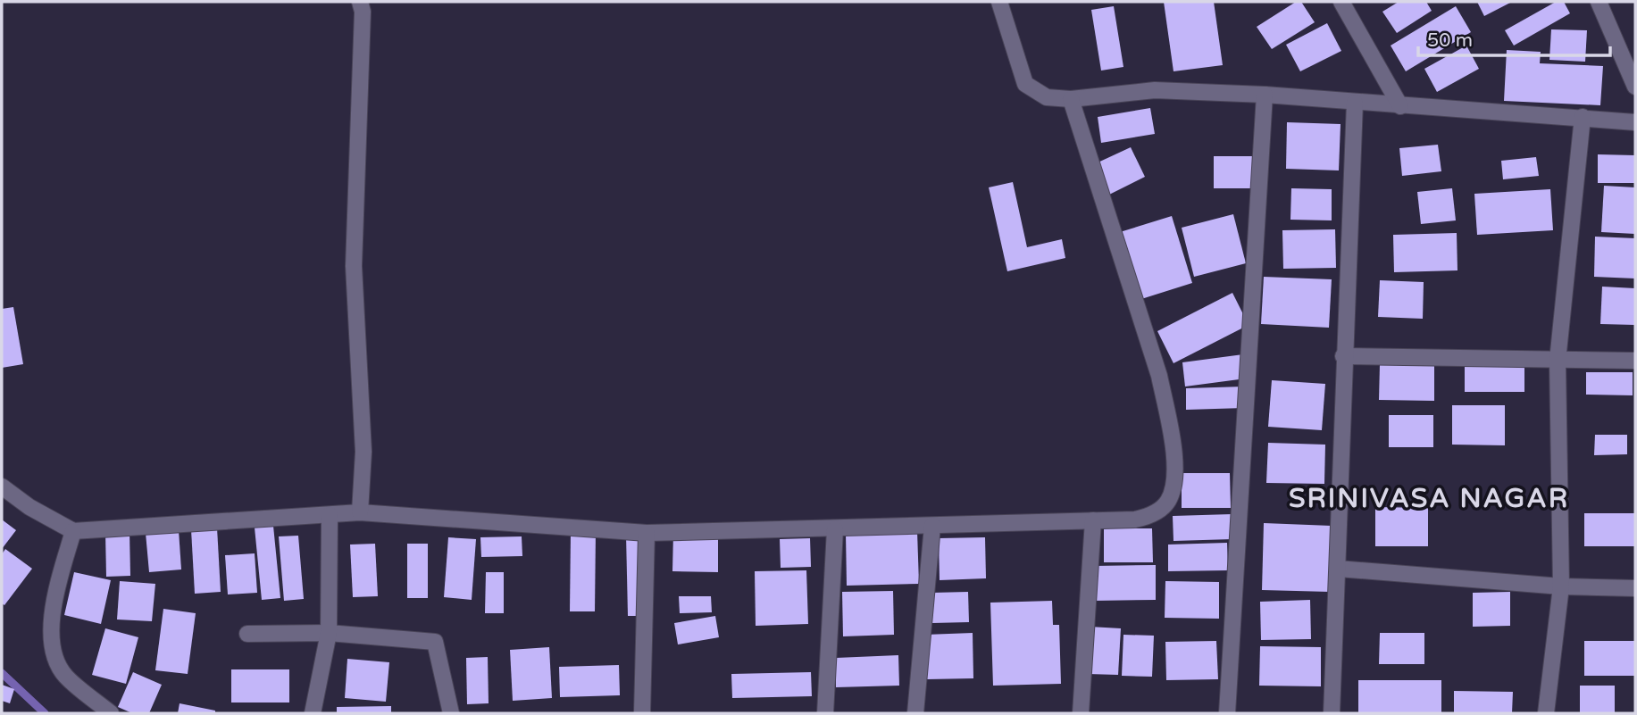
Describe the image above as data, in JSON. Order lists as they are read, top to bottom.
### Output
{
  "districts": ["SRINIVASA NAGAR"],
  "scale_bar": "50 m"
}
